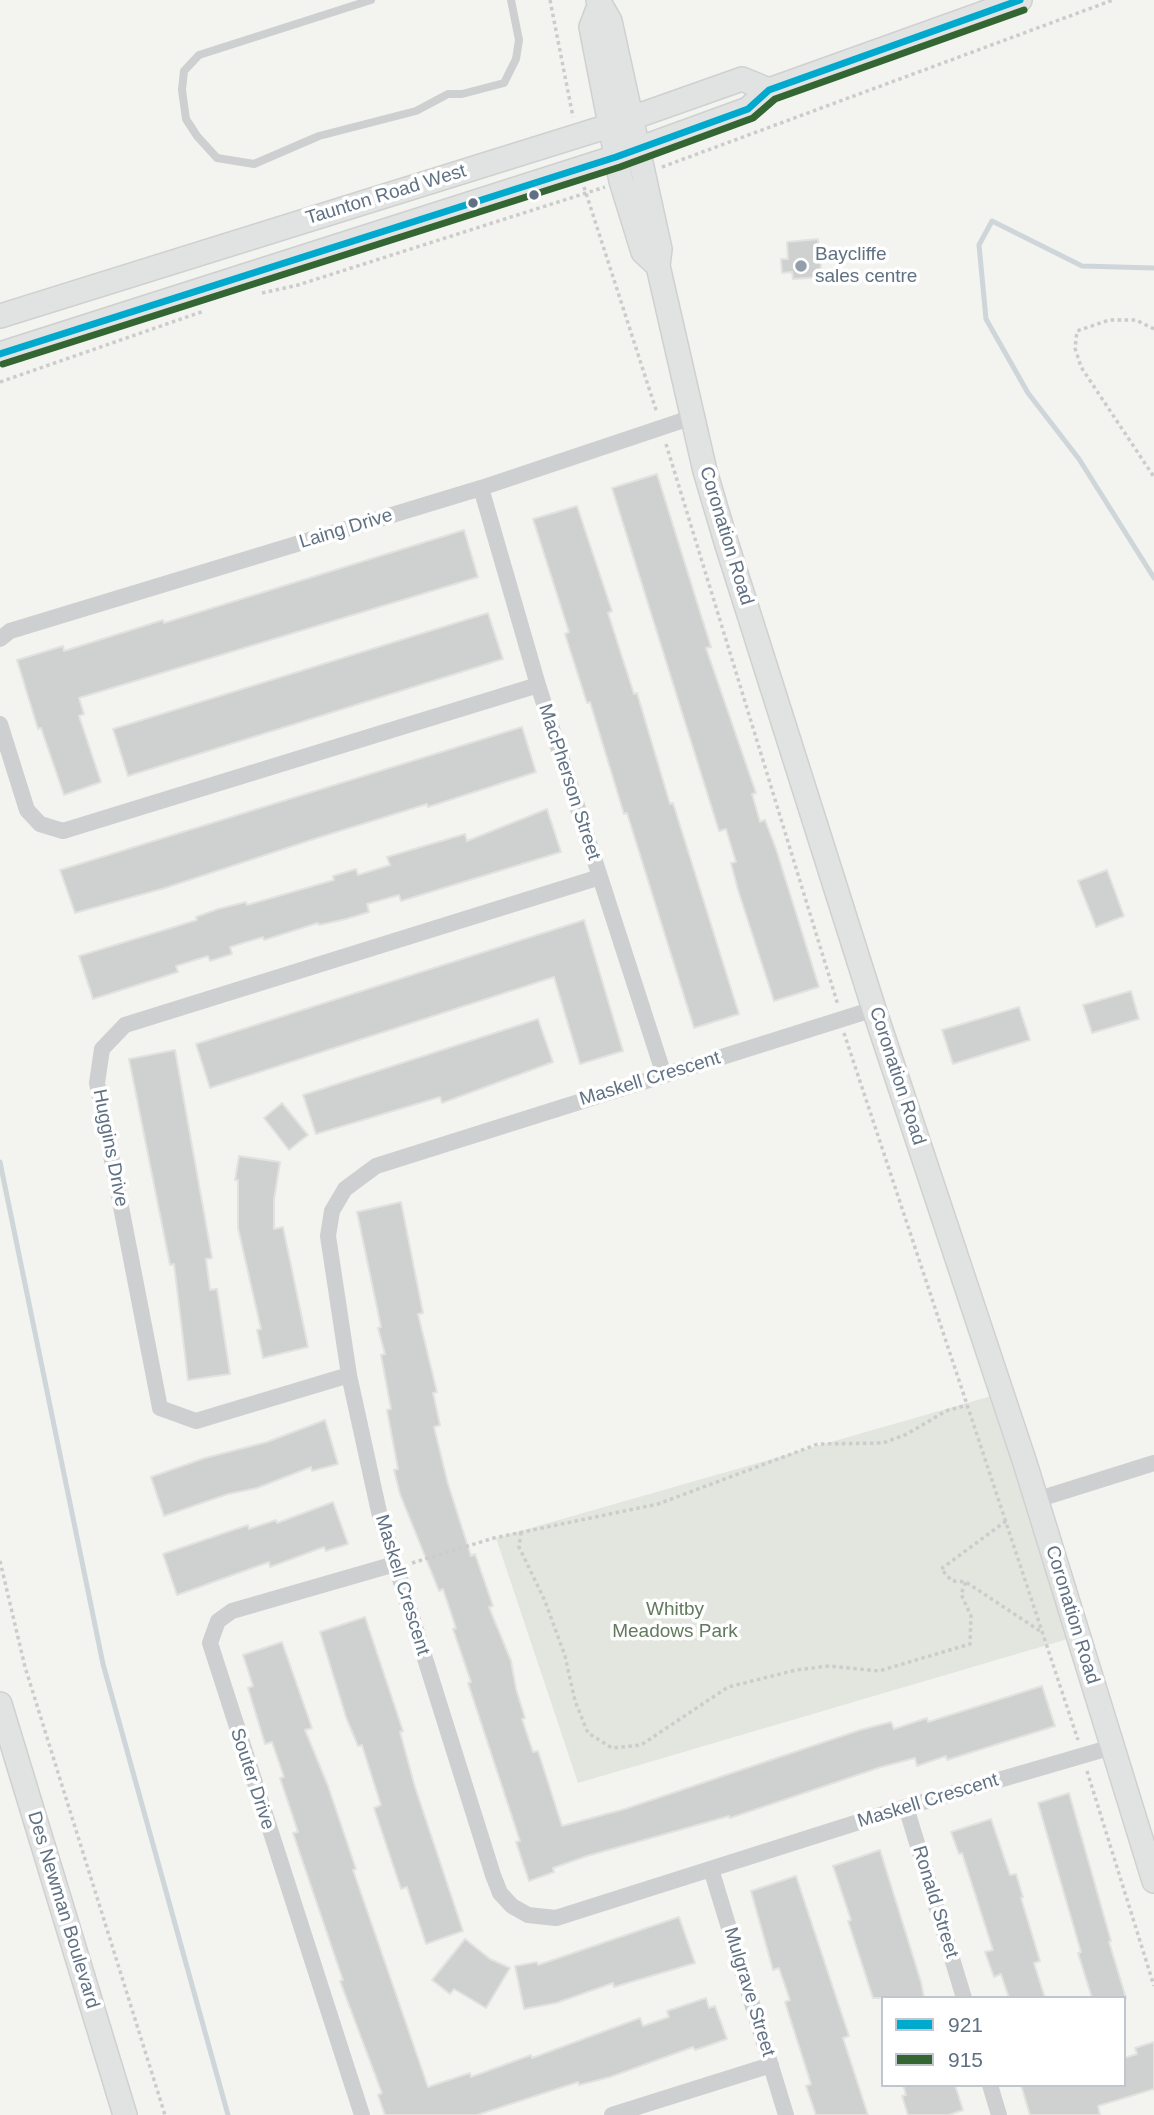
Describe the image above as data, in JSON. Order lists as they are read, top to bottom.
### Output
{
  "streets": {
    "street": [
      "Taunton Road West",
      "Laing Drive",
      "Coronation Road",
      "MacPherson Street",
      "Maskell Crescent",
      "Huggins Drive",
      "Souter Drive",
      "Ronald Street",
      "Des Newman Boulevard",
      "Mulgrave Street"
    ]
  },
  "crossings": [
    ["Taunton Road West", "Coronation Road"],
    ["Laing Drive", "Coronation Road"],
    ["Laing Drive", "MacPherson Street"],
    ["Coronation Road", "Maskell Crescent"],
    ["MacPherson Street", "Maskell Crescent"],
    ["MacPherson Street", "Huggins Drive"],
    ["Maskell Crescent", "Huggins Drive"],
    ["Maskell Crescent", "Souter Drive"],
    ["Maskell Crescent", "Ronald Street"],
    ["Maskell Crescent", "Mulgrave Street"]
  ],
  "parks": ["Whitby Meadows Park"],
  "places": ["Baycliffe sales centre"],
  "lines": ["transit line 921", "transit line 915"],
  "legend": ["921", "915"]
}
